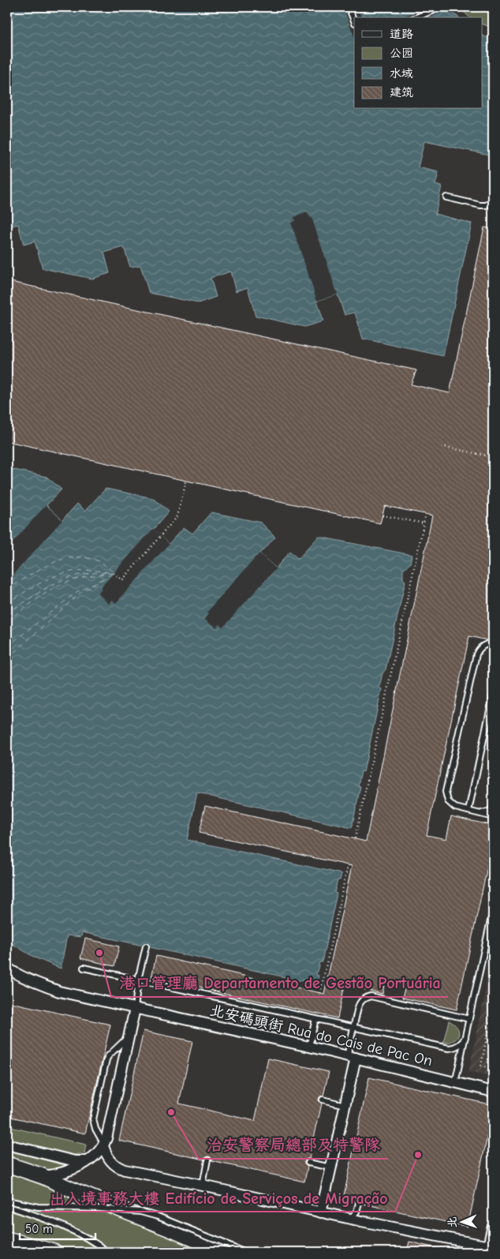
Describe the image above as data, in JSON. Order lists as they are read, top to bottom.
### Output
{
  "streets": {
    "street": ["北安碼頭街 Rua do Cais de Pac On"]
  },
  "places": ["港口管理廳 Departamento de Gestão Portuária", "治安警察局總部及特警隊", "出入境事務大樓 Edifício de Serviços de Migração"],
  "legend": [
    "道路",
    "公园",
    "水域",
    "建筑"
  ],
  "scale_bar": "50 m",
  "north": "left"
}
